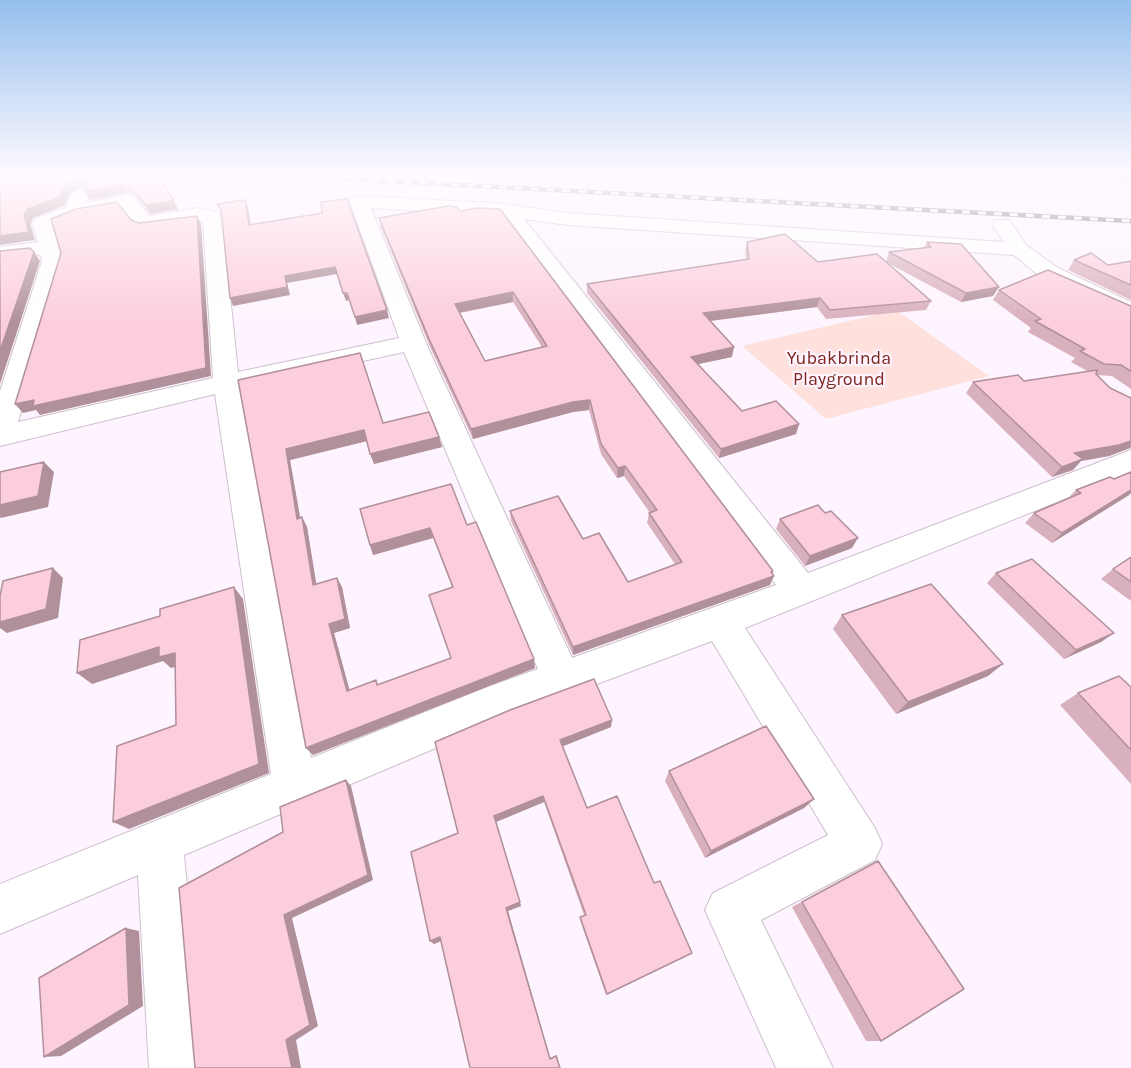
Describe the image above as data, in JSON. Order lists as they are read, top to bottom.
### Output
{
  "parks": ["Yubakbrinda Playground"]
}
